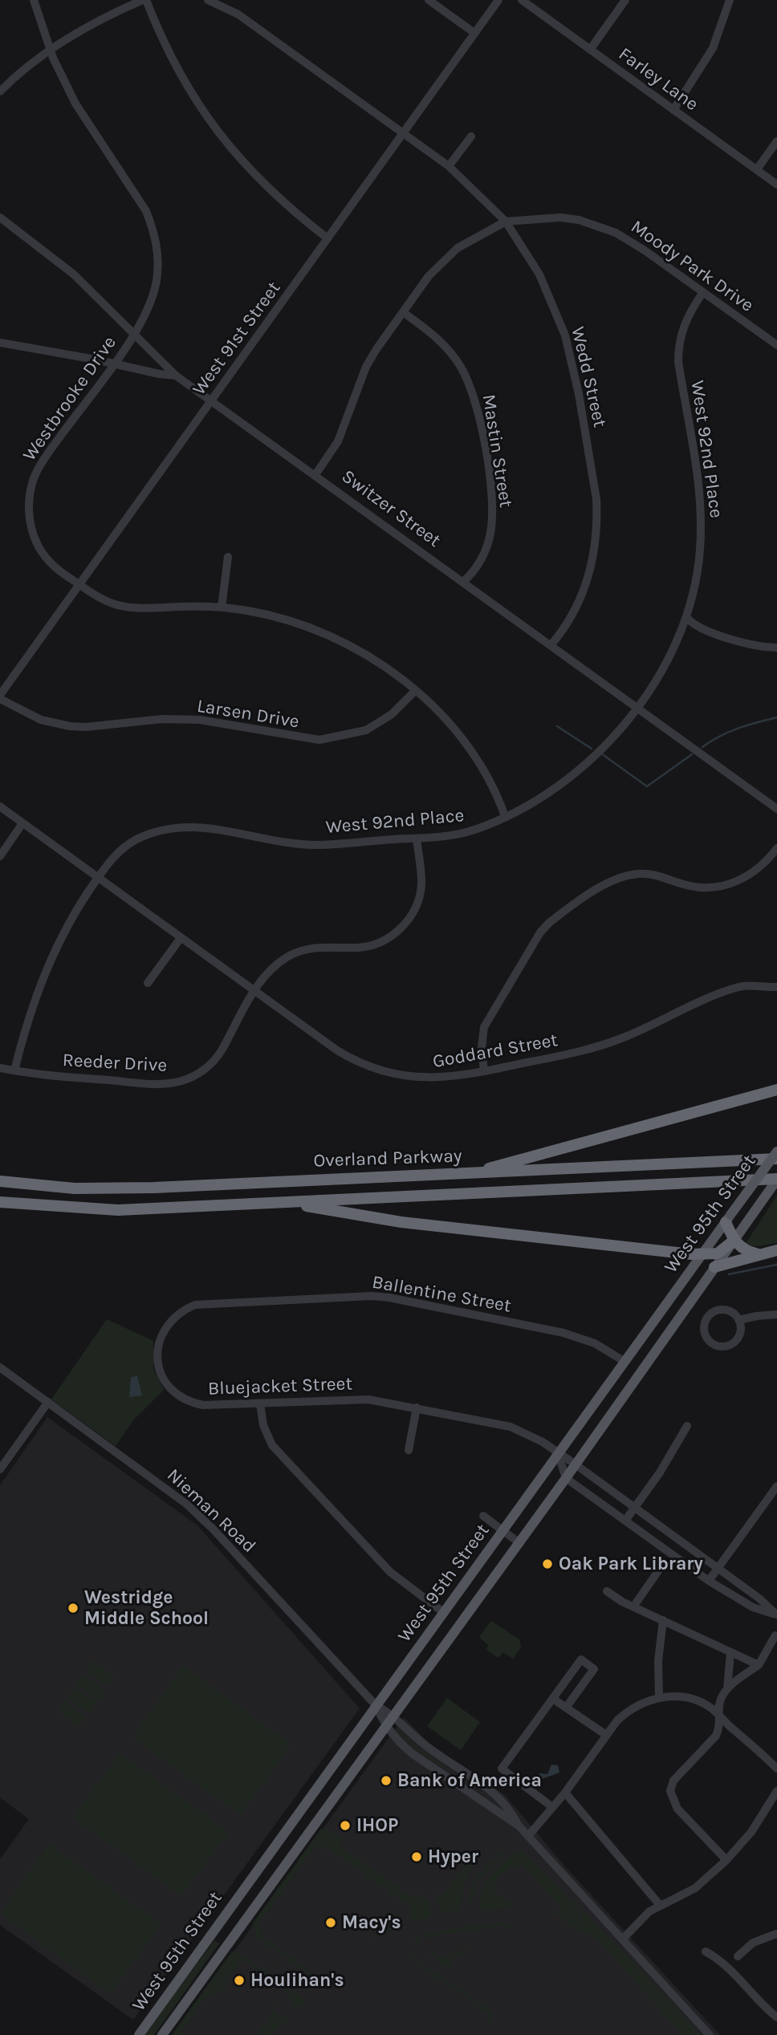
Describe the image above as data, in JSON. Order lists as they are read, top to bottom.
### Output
{
  "streets": {
    "highway": ["Overland Parkway"],
    "main road": ["West 95th Street"],
    "street": [
      "Farley Lane",
      "Moody Park Drive",
      "West 91st Street",
      "Wedd Street",
      "Westbrooke Drive",
      "West 92nd Place",
      "Mastin Street",
      "Switzer Street",
      "Larsen Drive",
      "Goddard Street",
      "Reeder Drive",
      "Ballentine Street",
      "Bluejacket Street",
      "Nieman Road"
    ]
  },
  "crossings": [
    ["Moody Park Drive", "Wedd Street"],
    ["Moody Park Drive", "West 92nd Place"],
    ["Moody Park Drive", "Mastin Street"],
    ["Moody Park Drive", "Switzer Street"],
    ["West 91st Street", "Wedd Street"],
    ["West 91st Street", "Westbrooke Drive"],
    ["West 91st Street", "Switzer Street"],
    ["West 91st Street", "Larsen Drive"],
    ["Wedd Street", "Switzer Street"],
    ["Westbrooke Drive", "West 92nd Place"],
    ["Westbrooke Drive", "Switzer Street"],
    ["Westbrooke Drive", "Larsen Drive"],
    ["West 92nd Place", "Switzer Street"],
    ["West 92nd Place", "Goddard Street"],
    ["West 92nd Place", "Reeder Drive"],
    ["Mastin Street", "Switzer Street"],
    ["Goddard Street", "Reeder Drive"],
    ["Overland Parkway", "West 95th Street"],
    ["West 95th Street", "Ballentine Street"],
    ["West 95th Street", "Bluejacket Street"],
    ["West 95th Street", "Nieman Road"],
    ["Ballentine Street", "Bluejacket Street"]
  ],
  "places": [
    "Oak Park Library",
    "Westridge Middle School",
    "Bank of America",
    "IHOP",
    "Hyper",
    "Macy's",
    "Houlihan's"
  ]
}
